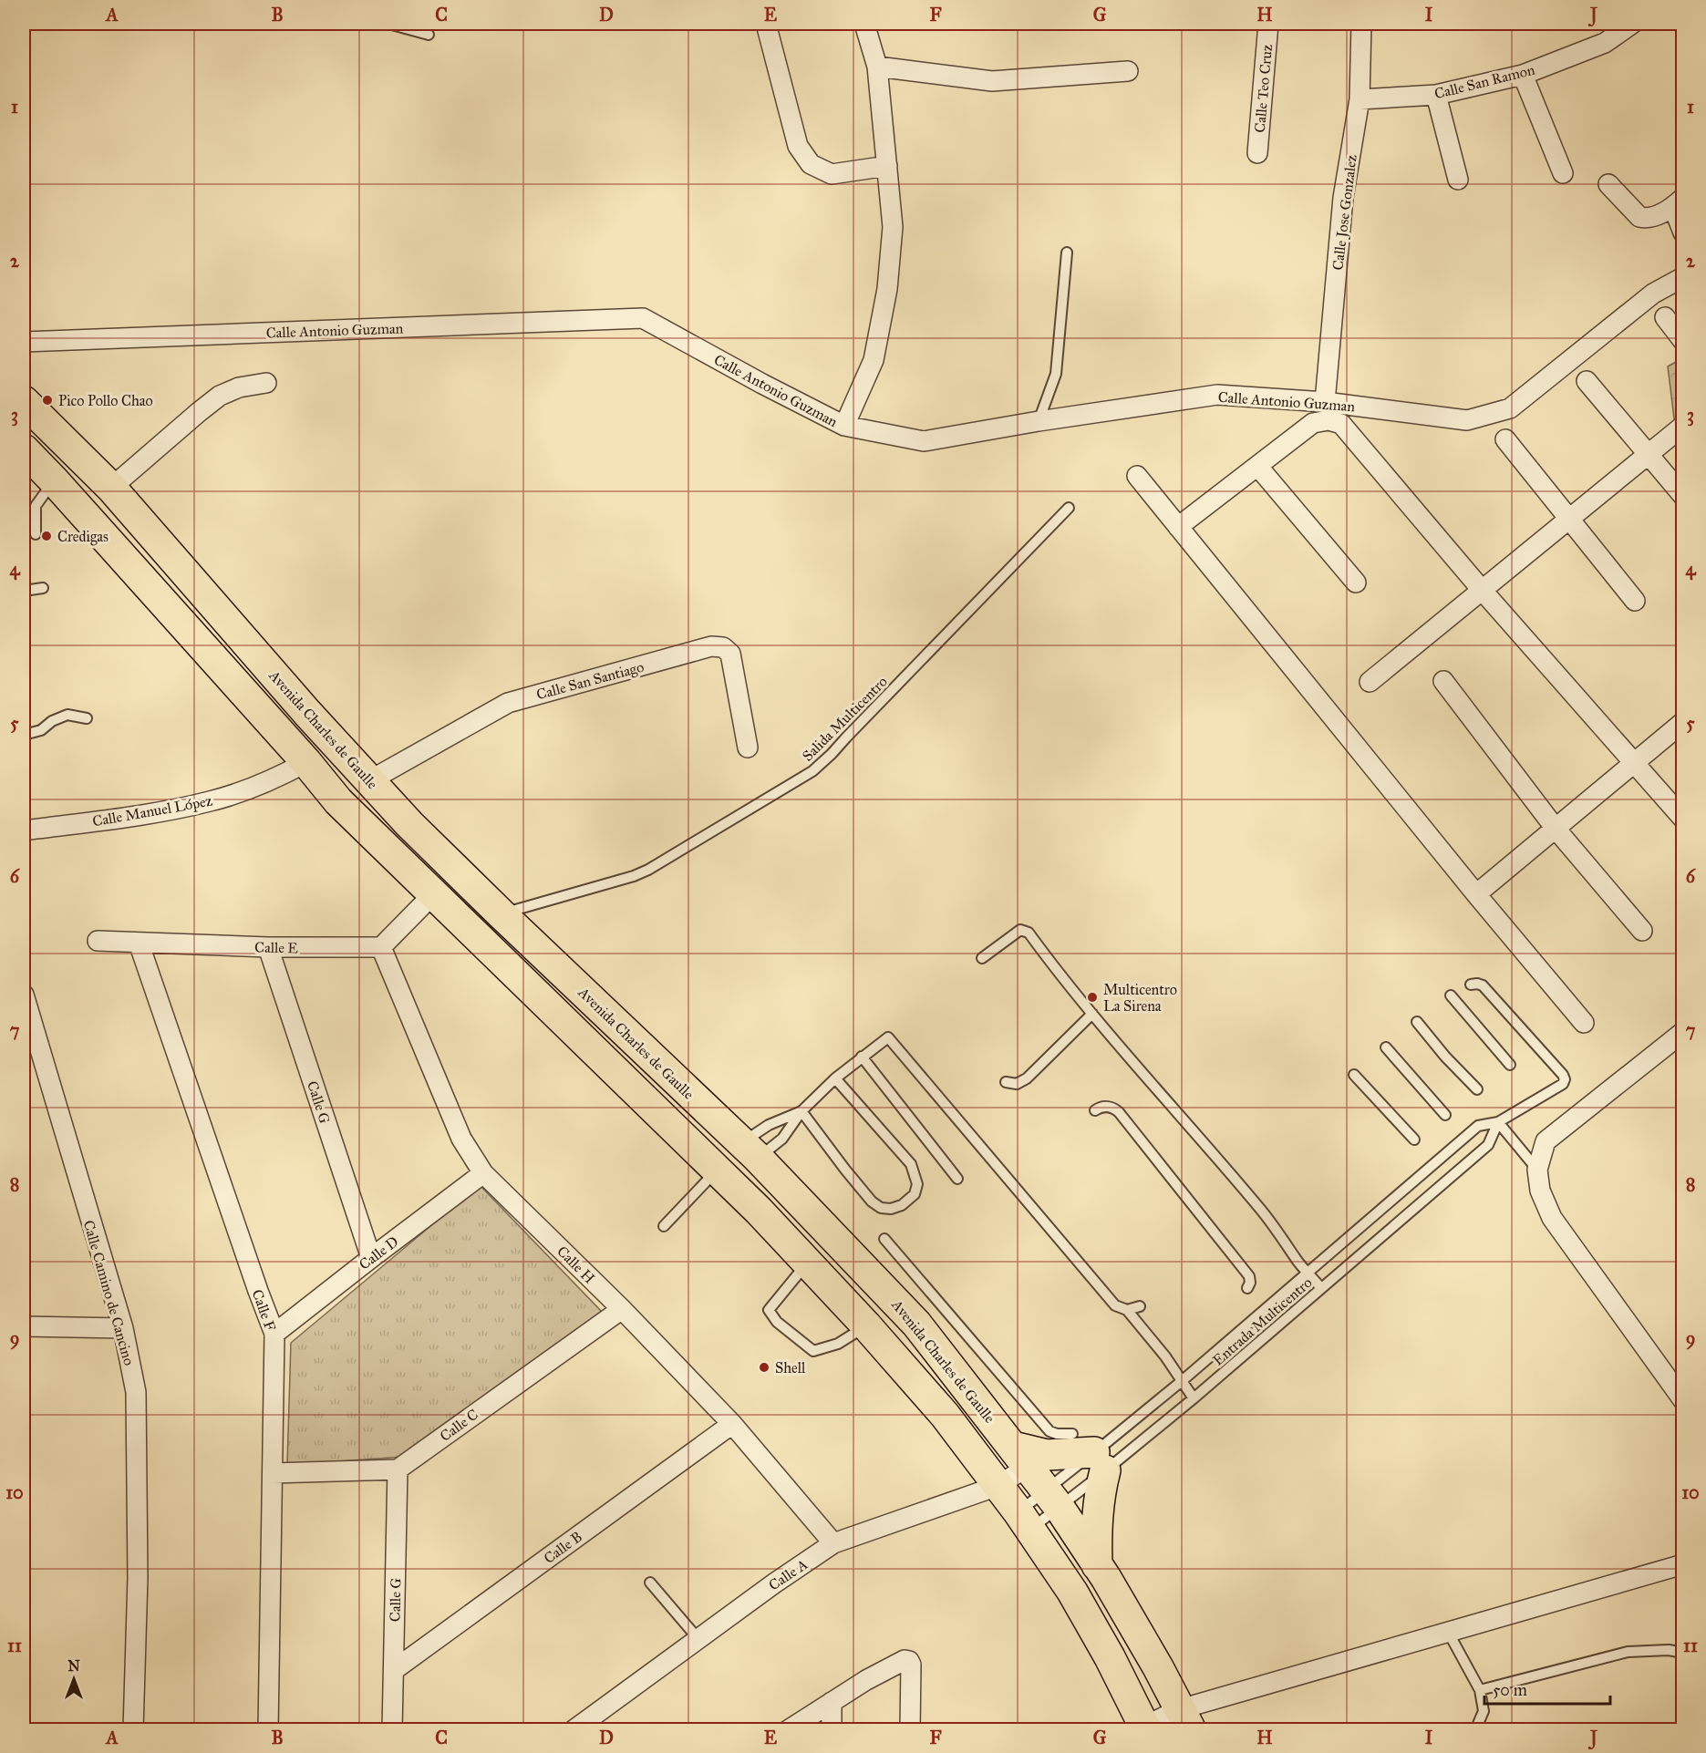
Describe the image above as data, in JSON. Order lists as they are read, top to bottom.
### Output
{
  "streets": {
    "main road": ["Avenida Charles de Gaulle"],
    "street": [
      "Calle San Ramon",
      "Calle Teo Cruz",
      "Calle Jose Gonzalez",
      "Calle Antonio Guzman",
      "Calle San Santiago",
      "Calle Manuel López",
      "Calle E",
      "Calle G",
      "Calle D",
      "Calle H",
      "Calle Camino de Cancino",
      "Calle F",
      "Calle C",
      "Calle B",
      "Calle A"
    ],
    "lane": ["Salida Multicentro", "Entrada Multicentro"]
  },
  "crossings": [
    ["Calle San Ramon", "Calle Jose Gonzalez"],
    ["Calle Jose Gonzalez", "Calle Antonio Guzman"],
    ["Calle San Santiago", "Avenida Charles de Gaulle"],
    ["Salida Multicentro", "Avenida Charles de Gaulle"],
    ["Avenida Charles de Gaulle", "Entrada Multicentro"],
    ["Avenida Charles de Gaulle", "Calle A"],
    ["Calle E", "Calle G"],
    ["Calle E", "Calle H"],
    ["Calle E", "Calle F"],
    ["Calle G", "Calle D"],
    ["Calle G", "Calle C"],
    ["Calle G", "Calle B"],
    ["Calle D", "Calle H"],
    ["Calle D", "Calle F"],
    ["Calle H", "Calle C"],
    ["Calle H", "Calle B"],
    ["Calle H", "Calle A"]
  ],
  "places": [
    "Pico Pollo Chao",
    "Credigas",
    "Multicentro La Sirena",
    "Shell"
  ],
  "scale_bar": "50 m",
  "north": "top",
  "grid": {
    "columns": [
      "A",
      "B",
      "C",
      "D",
      "E",
      "F",
      "G",
      "H",
      "I",
      "J"
    ],
    "rows": [
      "1",
      "2",
      "3",
      "4",
      "5",
      "6",
      "7",
      "8",
      "9",
      "10",
      "11"
    ]
  }
}
